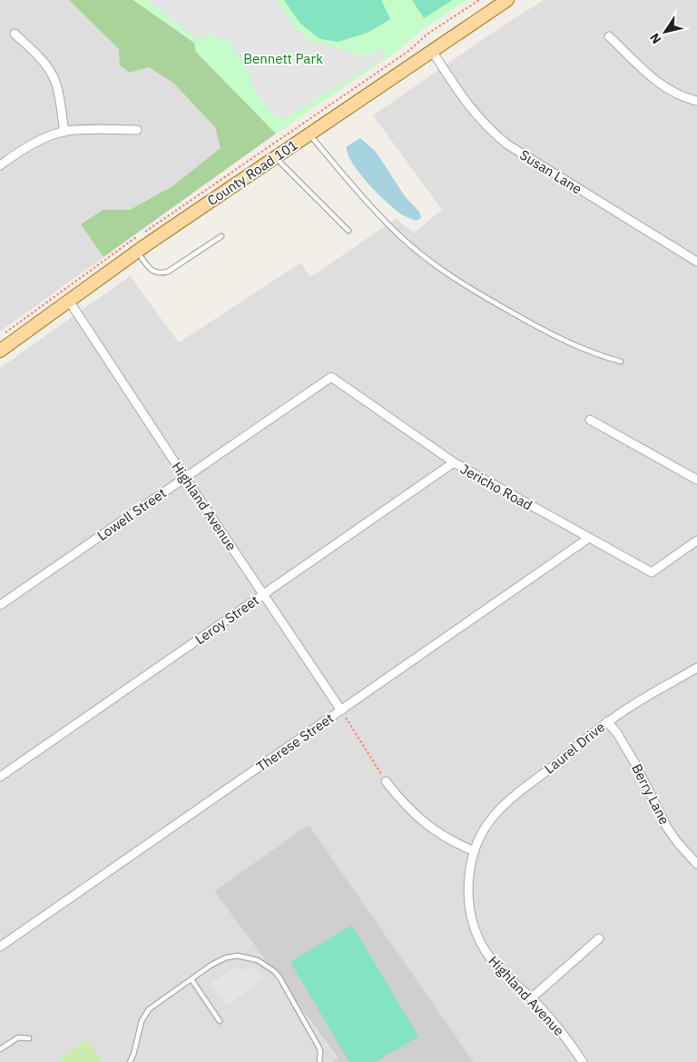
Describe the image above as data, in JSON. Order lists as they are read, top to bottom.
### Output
{
  "streets": {
    "main road": ["County Road 101"],
    "street": [
      "Susan Lane",
      "Jericho Road",
      "Highland Avenue",
      "Lowell Street",
      "Leroy Street",
      "Therese Street",
      "Laurel Drive",
      "Berry Lane"
    ]
  },
  "crossings": [
    ["Susan Lane", "County Road 101"],
    ["County Road 101", "Highland Avenue"],
    ["Jericho Road", "Lowell Street"],
    ["Jericho Road", "Leroy Street"],
    ["Jericho Road", "Therese Street"],
    ["Highland Avenue", "Lowell Street"],
    ["Highland Avenue", "Leroy Street"],
    ["Highland Avenue", "Therese Street"],
    ["Highland Avenue", "Laurel Drive"],
    ["Laurel Drive", "Berry Lane"]
  ],
  "parks": ["Bennett Park"],
  "north": "bottom left"
}
